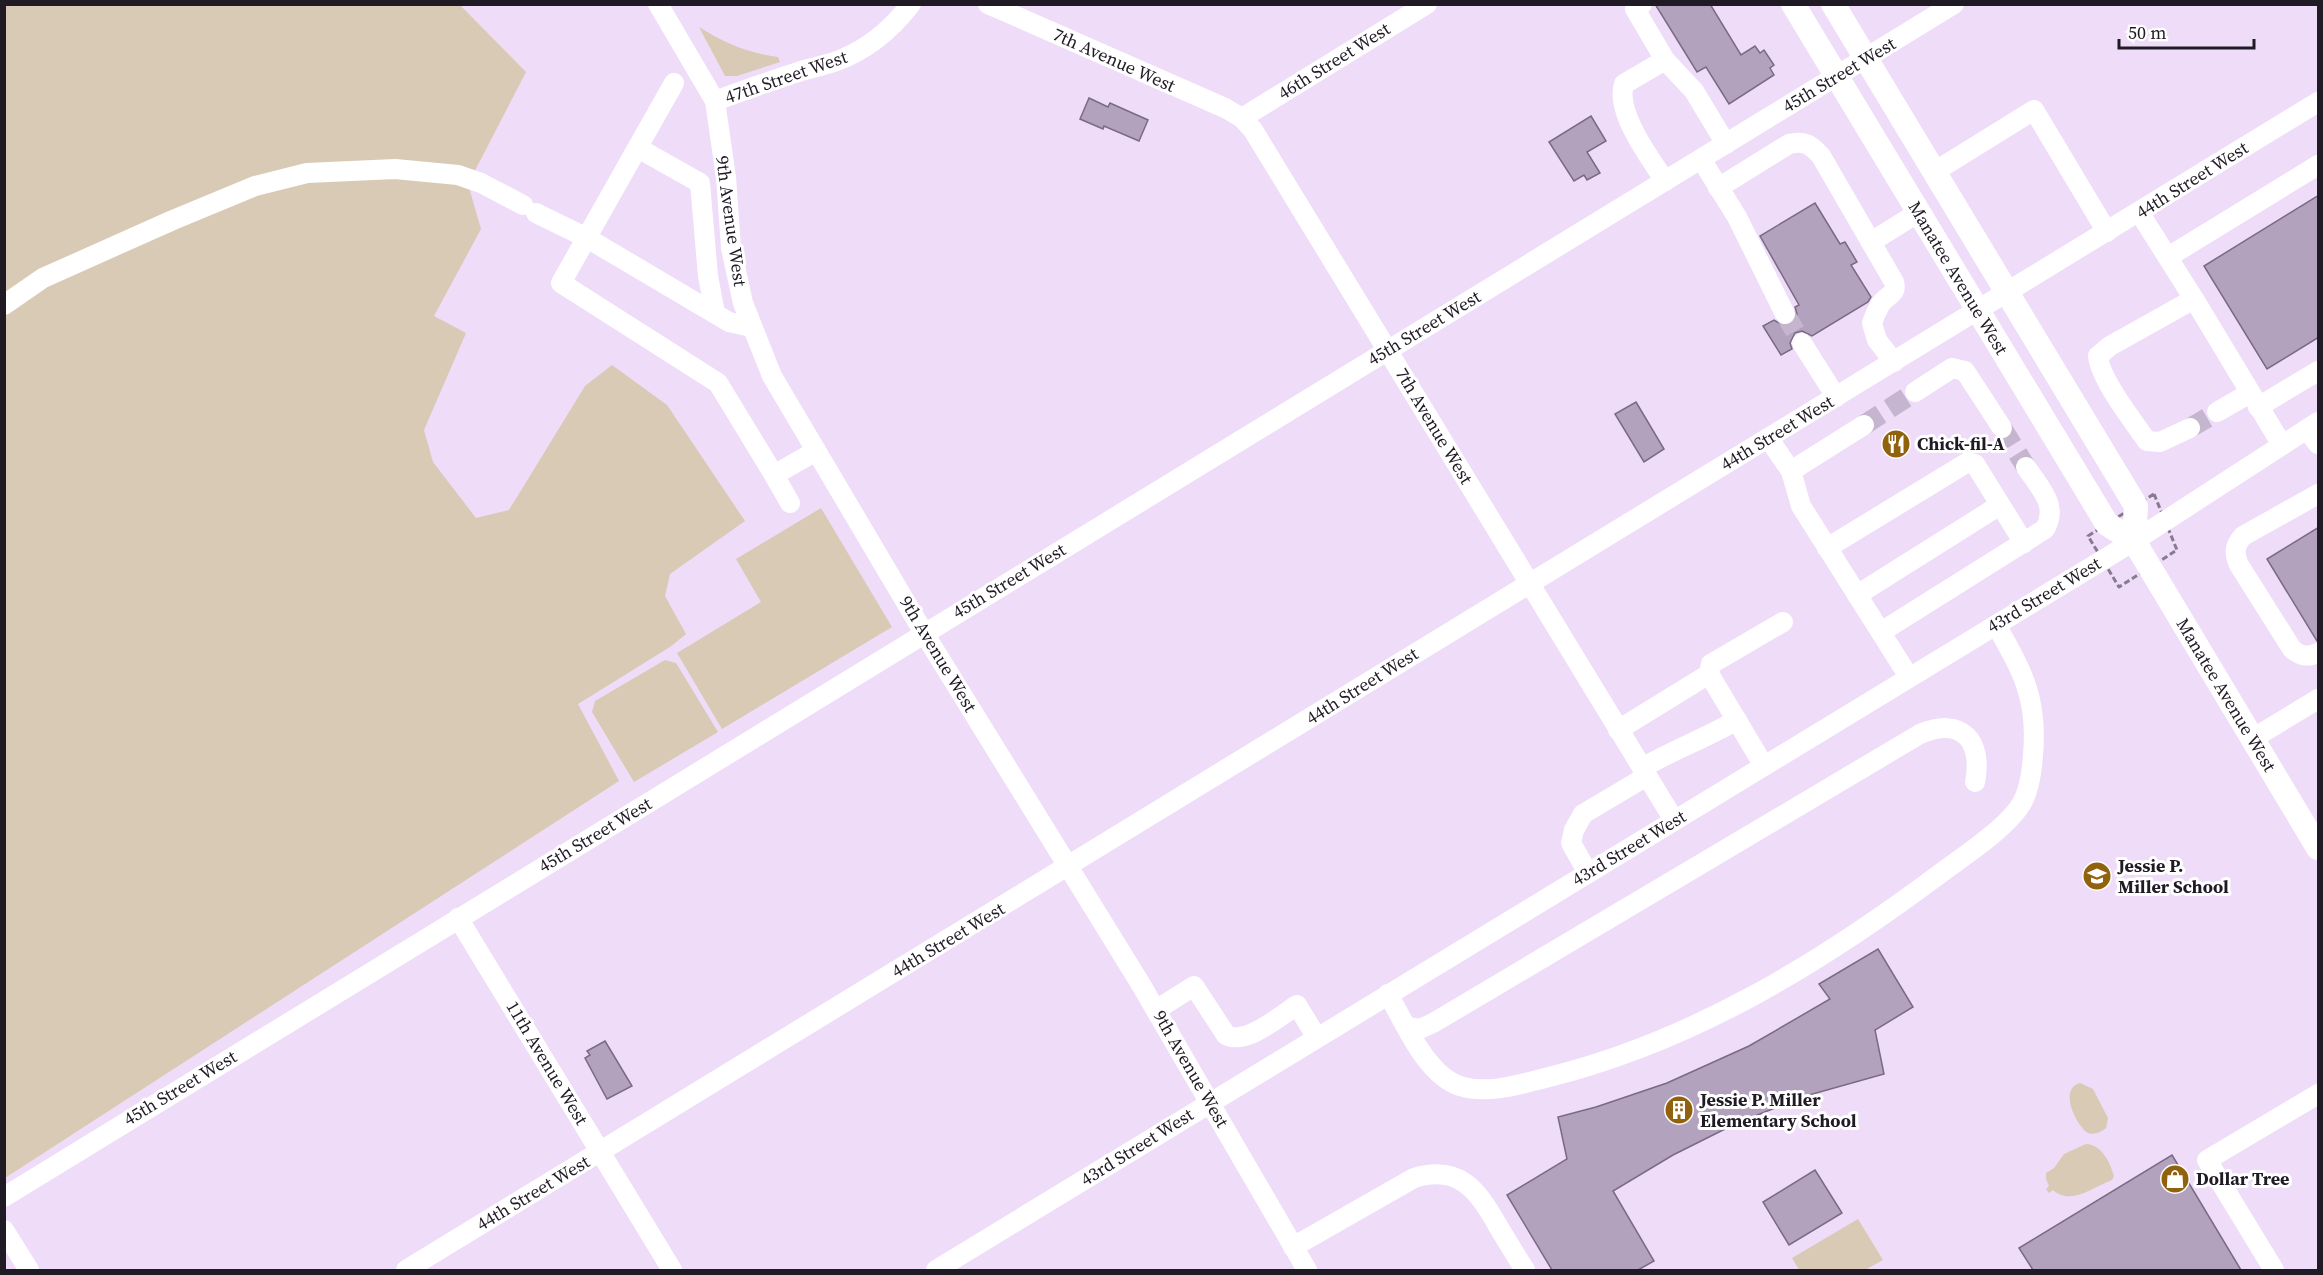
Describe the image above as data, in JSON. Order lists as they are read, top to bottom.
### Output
{
  "streets": {
    "main road": ["Manatee Avenue West"],
    "street": [
      "7th Avenue West",
      "46th Street West",
      "45th Street West",
      "47th Street West",
      "44th Street West",
      "9th Avenue West",
      "43rd Street West",
      "11th Avenue West"
    ]
  },
  "crossings": [
    ["7th Avenue West", "46th Street West"],
    ["7th Avenue West", "45th Street West"],
    ["7th Avenue West", "44th Street West"],
    ["7th Avenue West", "43rd Street West"],
    ["45th Street West", "9th Avenue West"],
    ["45th Street West", "Manatee Avenue West"],
    ["45th Street West", "11th Avenue West"],
    ["47th Street West", "9th Avenue West"],
    ["44th Street West", "9th Avenue West"],
    ["44th Street West", "Manatee Avenue West"],
    ["44th Street West", "11th Avenue West"],
    ["9th Avenue West", "43rd Street West"],
    ["Manatee Avenue West", "43rd Street West"]
  ],
  "places": {
    "restaurant": ["Chick-fil-A"],
    "school or university": ["Jessie P. Miller School"],
    "building": ["Jessie P. Miller Elementary School"],
    "shop": ["Dollar Tree"]
  },
  "scale_bar": "50 m"
}
